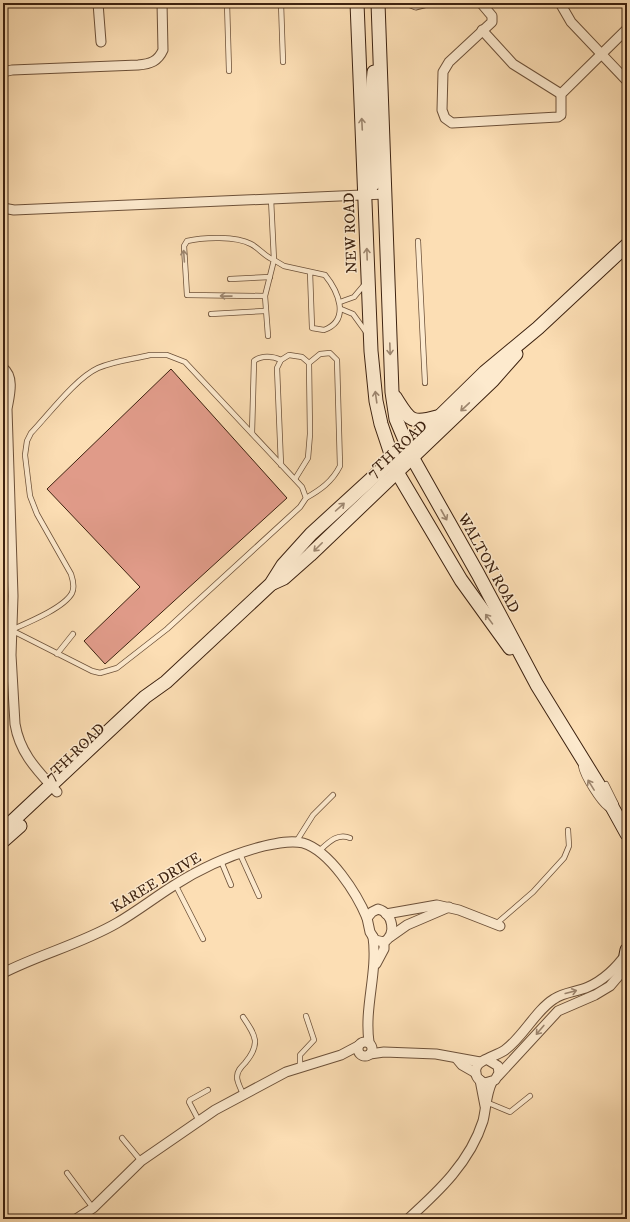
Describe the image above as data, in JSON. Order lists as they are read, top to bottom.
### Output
{
  "streets": {
    "main road": ["NEW ROAD", "7TH ROAD", "WALTON ROAD"],
    "street": ["KAREE DRIVE"]
  },
  "crossings": [
    ["NEW ROAD", "7TH ROAD"],
    ["NEW ROAD", "WALTON ROAD"],
    ["7TH ROAD", "WALTON ROAD"]
  ]
}
